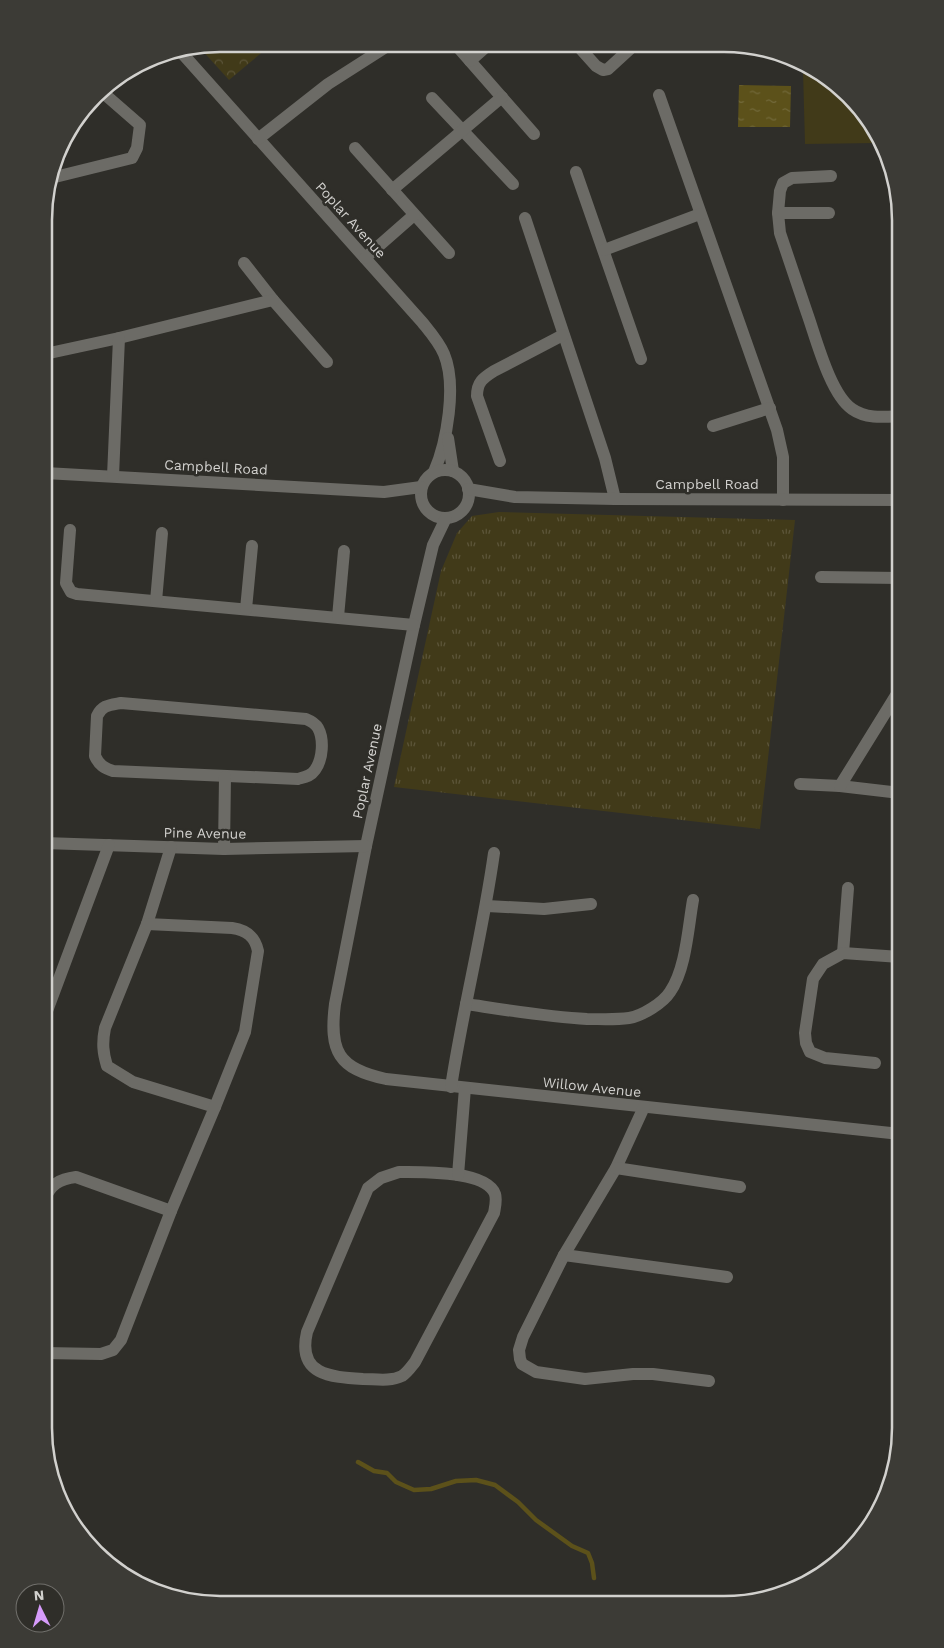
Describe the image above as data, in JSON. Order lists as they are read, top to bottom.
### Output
{
  "streets": {
    "street": [
      "Poplar Avenue",
      "Campbell Road",
      "Pine Avenue",
      "Willow Avenue"
    ]
  },
  "crossings": [
    ["Poplar Avenue", "Campbell Road"],
    ["Poplar Avenue", "Pine Avenue"],
    ["Poplar Avenue", "Willow Avenue"]
  ],
  "north": "top"
}
